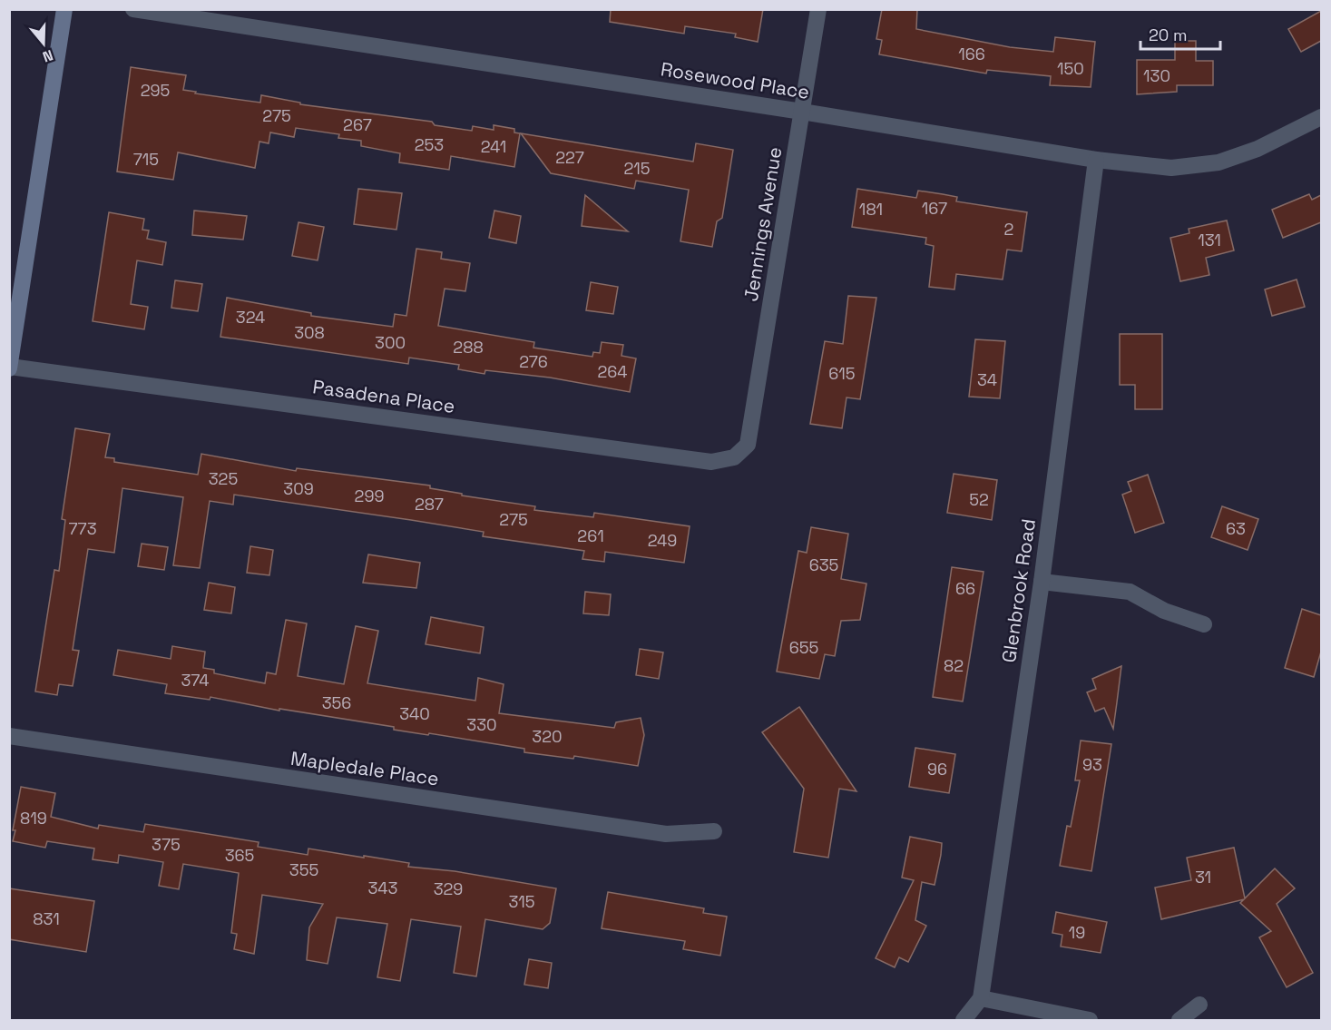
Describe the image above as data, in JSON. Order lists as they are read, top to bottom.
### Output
{
  "streets": {
    "street": [
      "Rosewood Place",
      "Jennings Avenue",
      "Pasadena Place",
      "Glenbrook Road",
      "Mapledale Place"
    ]
  },
  "crossings": [
    ["Rosewood Place", "Jennings Avenue"],
    ["Rosewood Place", "Glenbrook Road"],
    ["Jennings Avenue", "Pasadena Place"]
  ],
  "house_numbers": [
    "166",
    "150",
    "130",
    "295",
    "275",
    "267",
    "253",
    "241",
    "227",
    "715",
    "215",
    "167",
    "181",
    "2",
    "131",
    "324",
    "308",
    "300",
    "288",
    "276",
    "264",
    "615",
    "34",
    "325",
    "309",
    "299",
    "52",
    "287",
    "275",
    "773",
    "63",
    "261",
    "249",
    "635",
    "66",
    "655",
    "82",
    "374",
    "356",
    "340",
    "330",
    "320",
    "93",
    "96",
    "819",
    "375",
    "365",
    "355",
    "31",
    "343",
    "329",
    "315",
    "831",
    "19"
  ],
  "scale_bar": "20 m",
  "north": "bottom"
}
